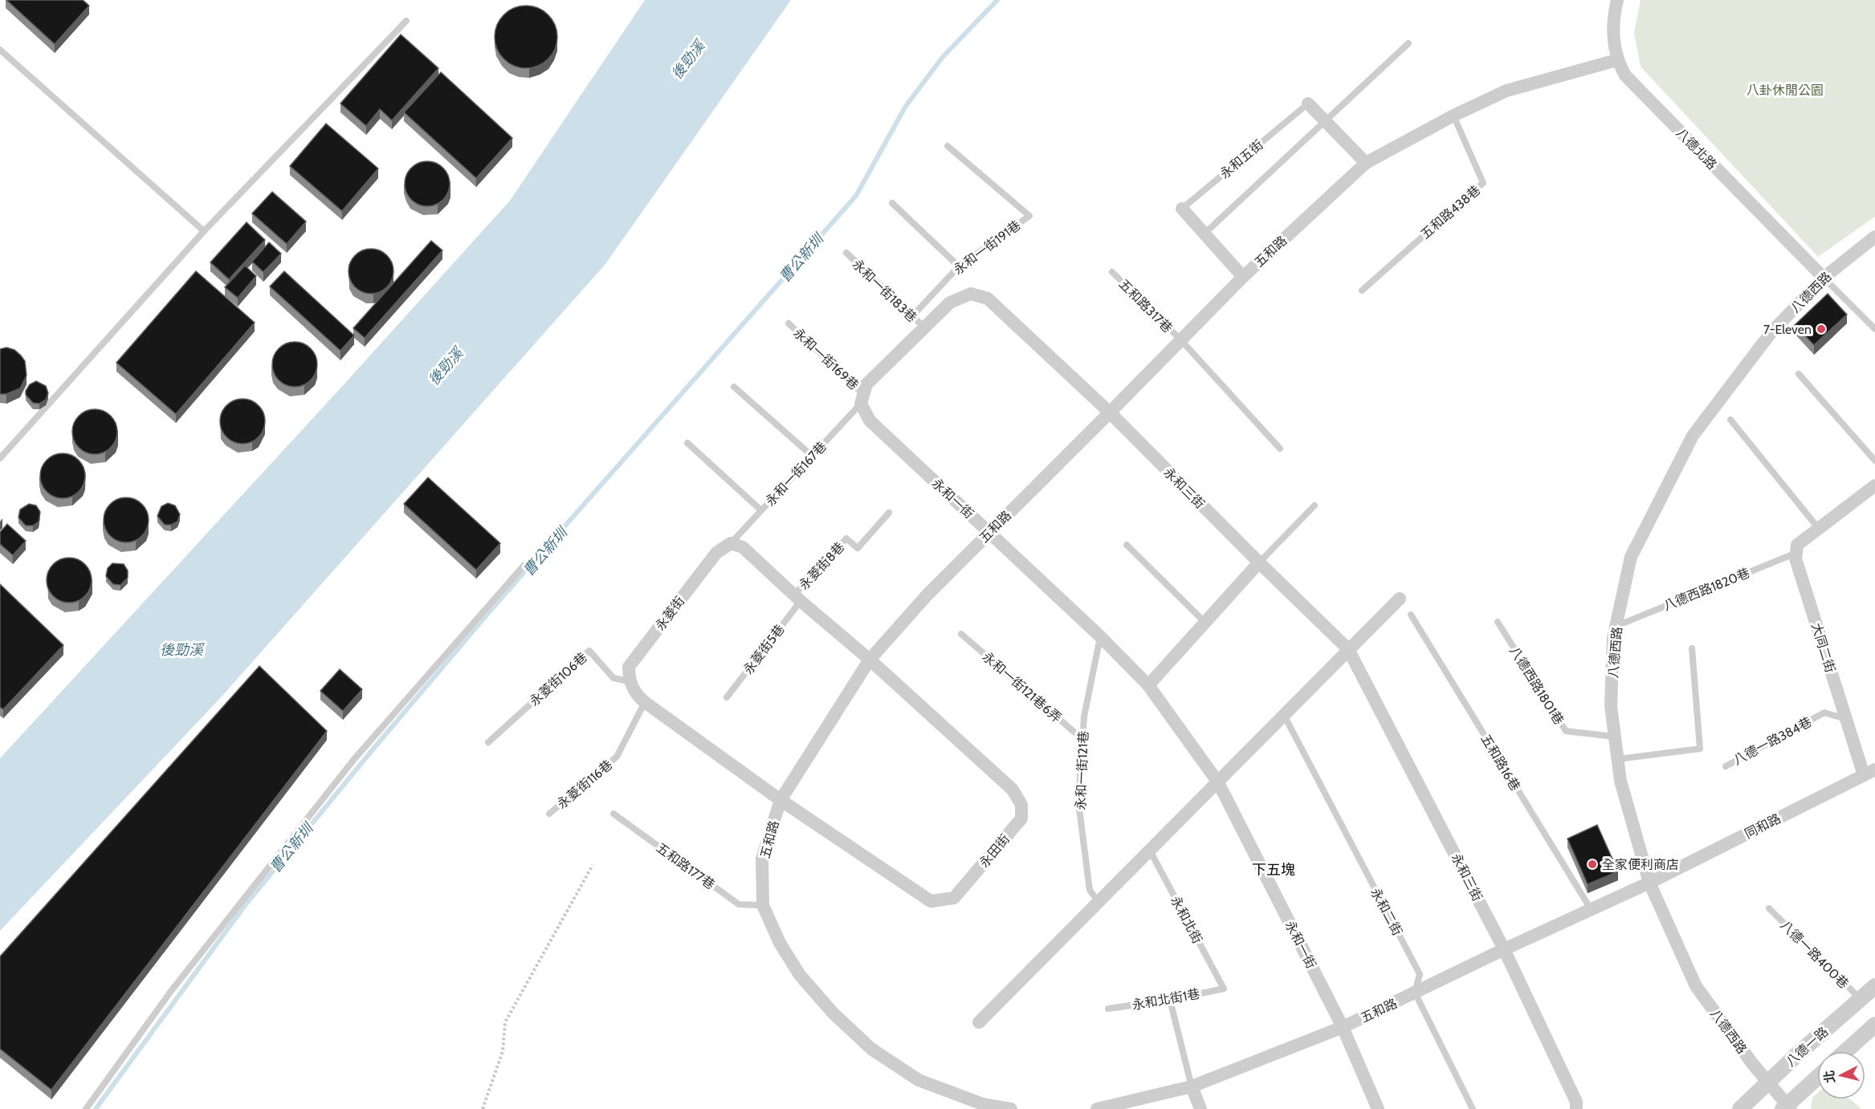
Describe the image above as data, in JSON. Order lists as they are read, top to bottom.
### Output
{
  "streets": {
    "street": [
      "八德北路",
      "永和五街",
      "五和路",
      "八德西路",
      "永和三街",
      "永和一街",
      "永菱街",
      "大同二街",
      "同和路",
      "永田街",
      "八德一路"
    ],
    "lane": [
      "五和路438巷",
      "永和一街191巷",
      "永和一街183巷",
      "五和路317巷",
      "永和一街169巷",
      "永和一街167巷",
      "永菱街8巷",
      "八德西路1820巷",
      "永菱街5巷",
      "永菱街106巷",
      "八德西路1801巷",
      "永和一街121巷6弄",
      "八德一路384巷",
      "五和路16巷",
      "永和一街121巷",
      "永菱街116巷",
      "五和路177巷",
      "永和二街",
      "永和北街",
      "八德一路400巷",
      "永和北街1巷"
    ]
  },
  "crossings": [
    ["八德北路", "五和路"],
    ["八德北路", "八德西路"],
    ["永和五街", "五和路"],
    ["五和路438巷", "五和路"],
    ["永和一街191巷", "永和一街183巷"],
    ["五和路", "八德西路"],
    ["五和路", "五和路317巷"],
    ["五和路", "永和三街"],
    ["五和路", "永和一街"],
    ["五和路", "五和路16巷"],
    ["五和路", "同和路"],
    ["五和路", "永田街"],
    ["五和路", "五和路177巷"],
    ["五和路", "永和二街"],
    ["八德西路", "八德西路1820巷"],
    ["八德西路", "八德西路1801巷"],
    ["八德西路", "同和路"],
    ["八德西路", "八德一路"],
    ["永和一街169巷", "永和一街167巷"],
    ["永和一街169巷", "永和一街"],
    ["永和一街167巷", "永和一街"],
    ["永和一街167巷", "永菱街"],
    ["永和一街", "永和一街121巷"],
    ["永菱街8巷", "永菱街5巷"],
    ["八德西路1820巷", "大同二街"],
    ["永菱街", "永菱街106巷"],
    ["大同二街", "八德一路384巷"],
    ["大同二街", "同和路"],
    ["永和一街121巷6弄", "永和一街121巷"],
    ["永和北街", "永和北街1巷"],
    ["八德一路400巷", "八德一路"]
  ],
  "districts": ["下五塊"],
  "water": ["後勁溪", "曹公新圳"],
  "parks": ["八卦休閒公園"],
  "places": ["7-Eleven", "全家便利商店"],
  "north": "left"
}
